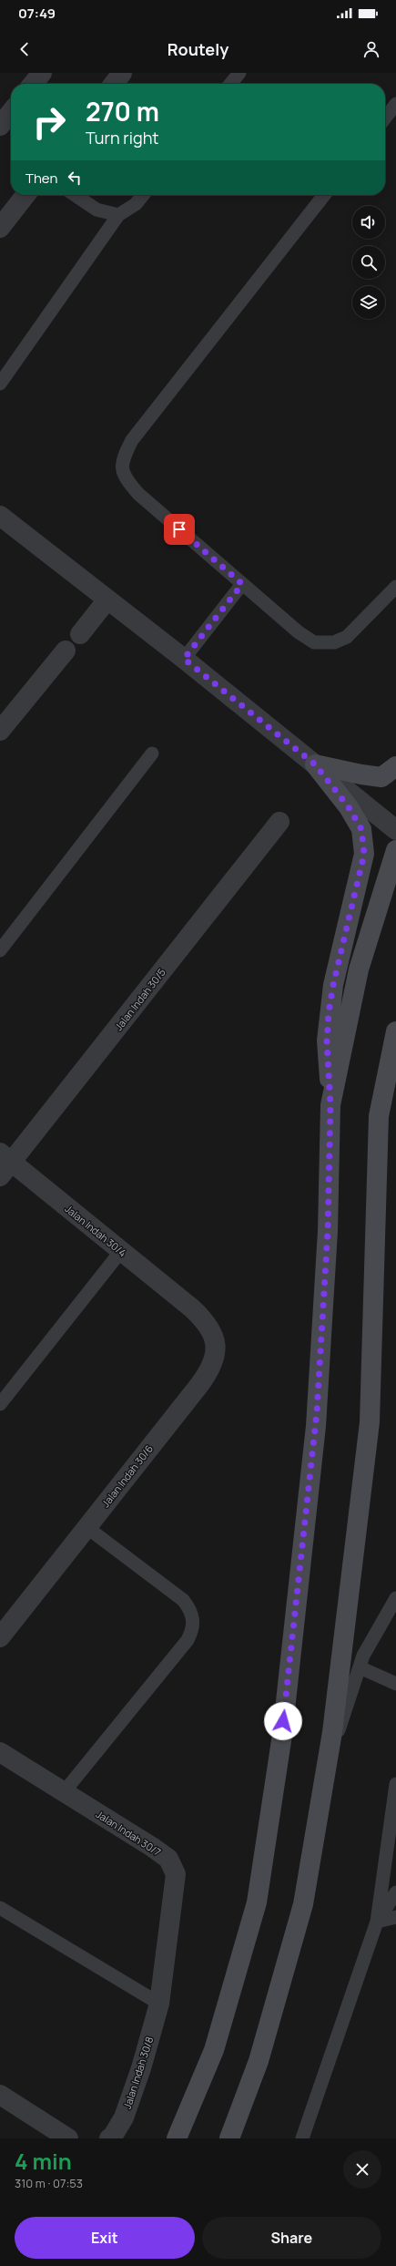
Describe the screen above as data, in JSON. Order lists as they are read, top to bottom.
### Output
{
  "streets": {
    "street": [
      "Jalan Indah 30/5",
      "Jalan Indah 30/4",
      "Jalan Indah 30/6",
      "Jalan Indah 30/7",
      "Jalan Indah 30/8"
    ]
  },
  "crossings": [
    ["Jalan Indah 30/5", "Jalan Indah 30/4"],
    ["Jalan Indah 30/4", "Jalan Indah 30/6"],
    ["Jalan Indah 30/7", "Jalan Indah 30/8"]
  ],
  "page": {
    "status": "07:49",
    "header": "Routely",
    "turn": ["270 m", "Turn right"],
    "then": "Then",
    "heading": ["4 min", "310 m · 07:53"],
    "buttons": ["Exit", "Share"]
  }
}
